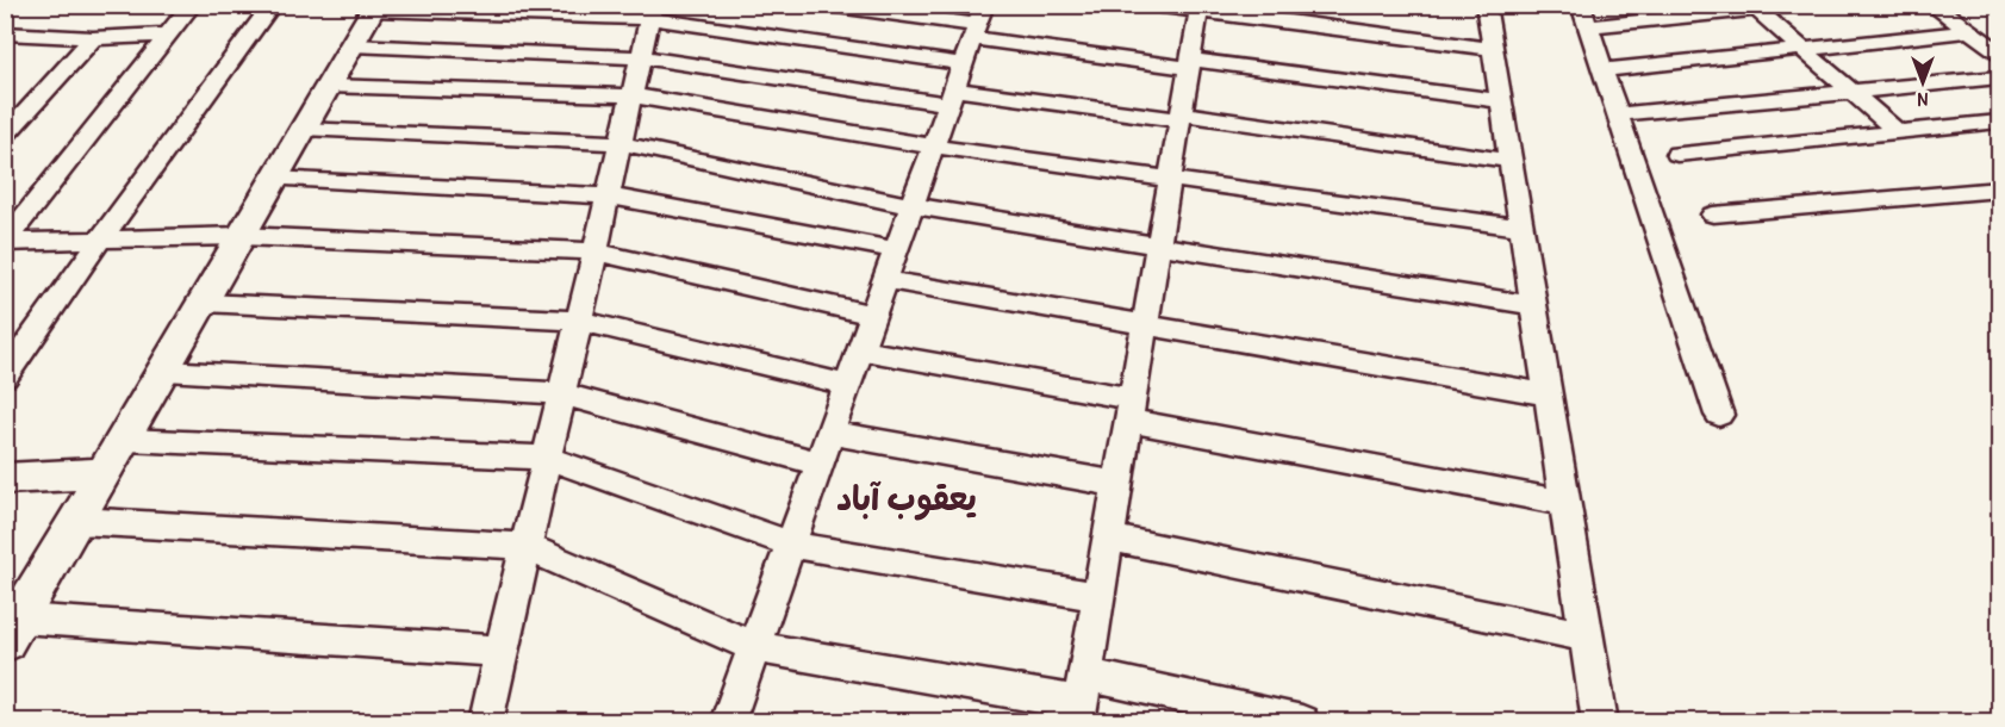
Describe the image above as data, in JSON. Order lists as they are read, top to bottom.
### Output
{
  "districts": ["یعقوب آباد"],
  "north": "bottom"
}
